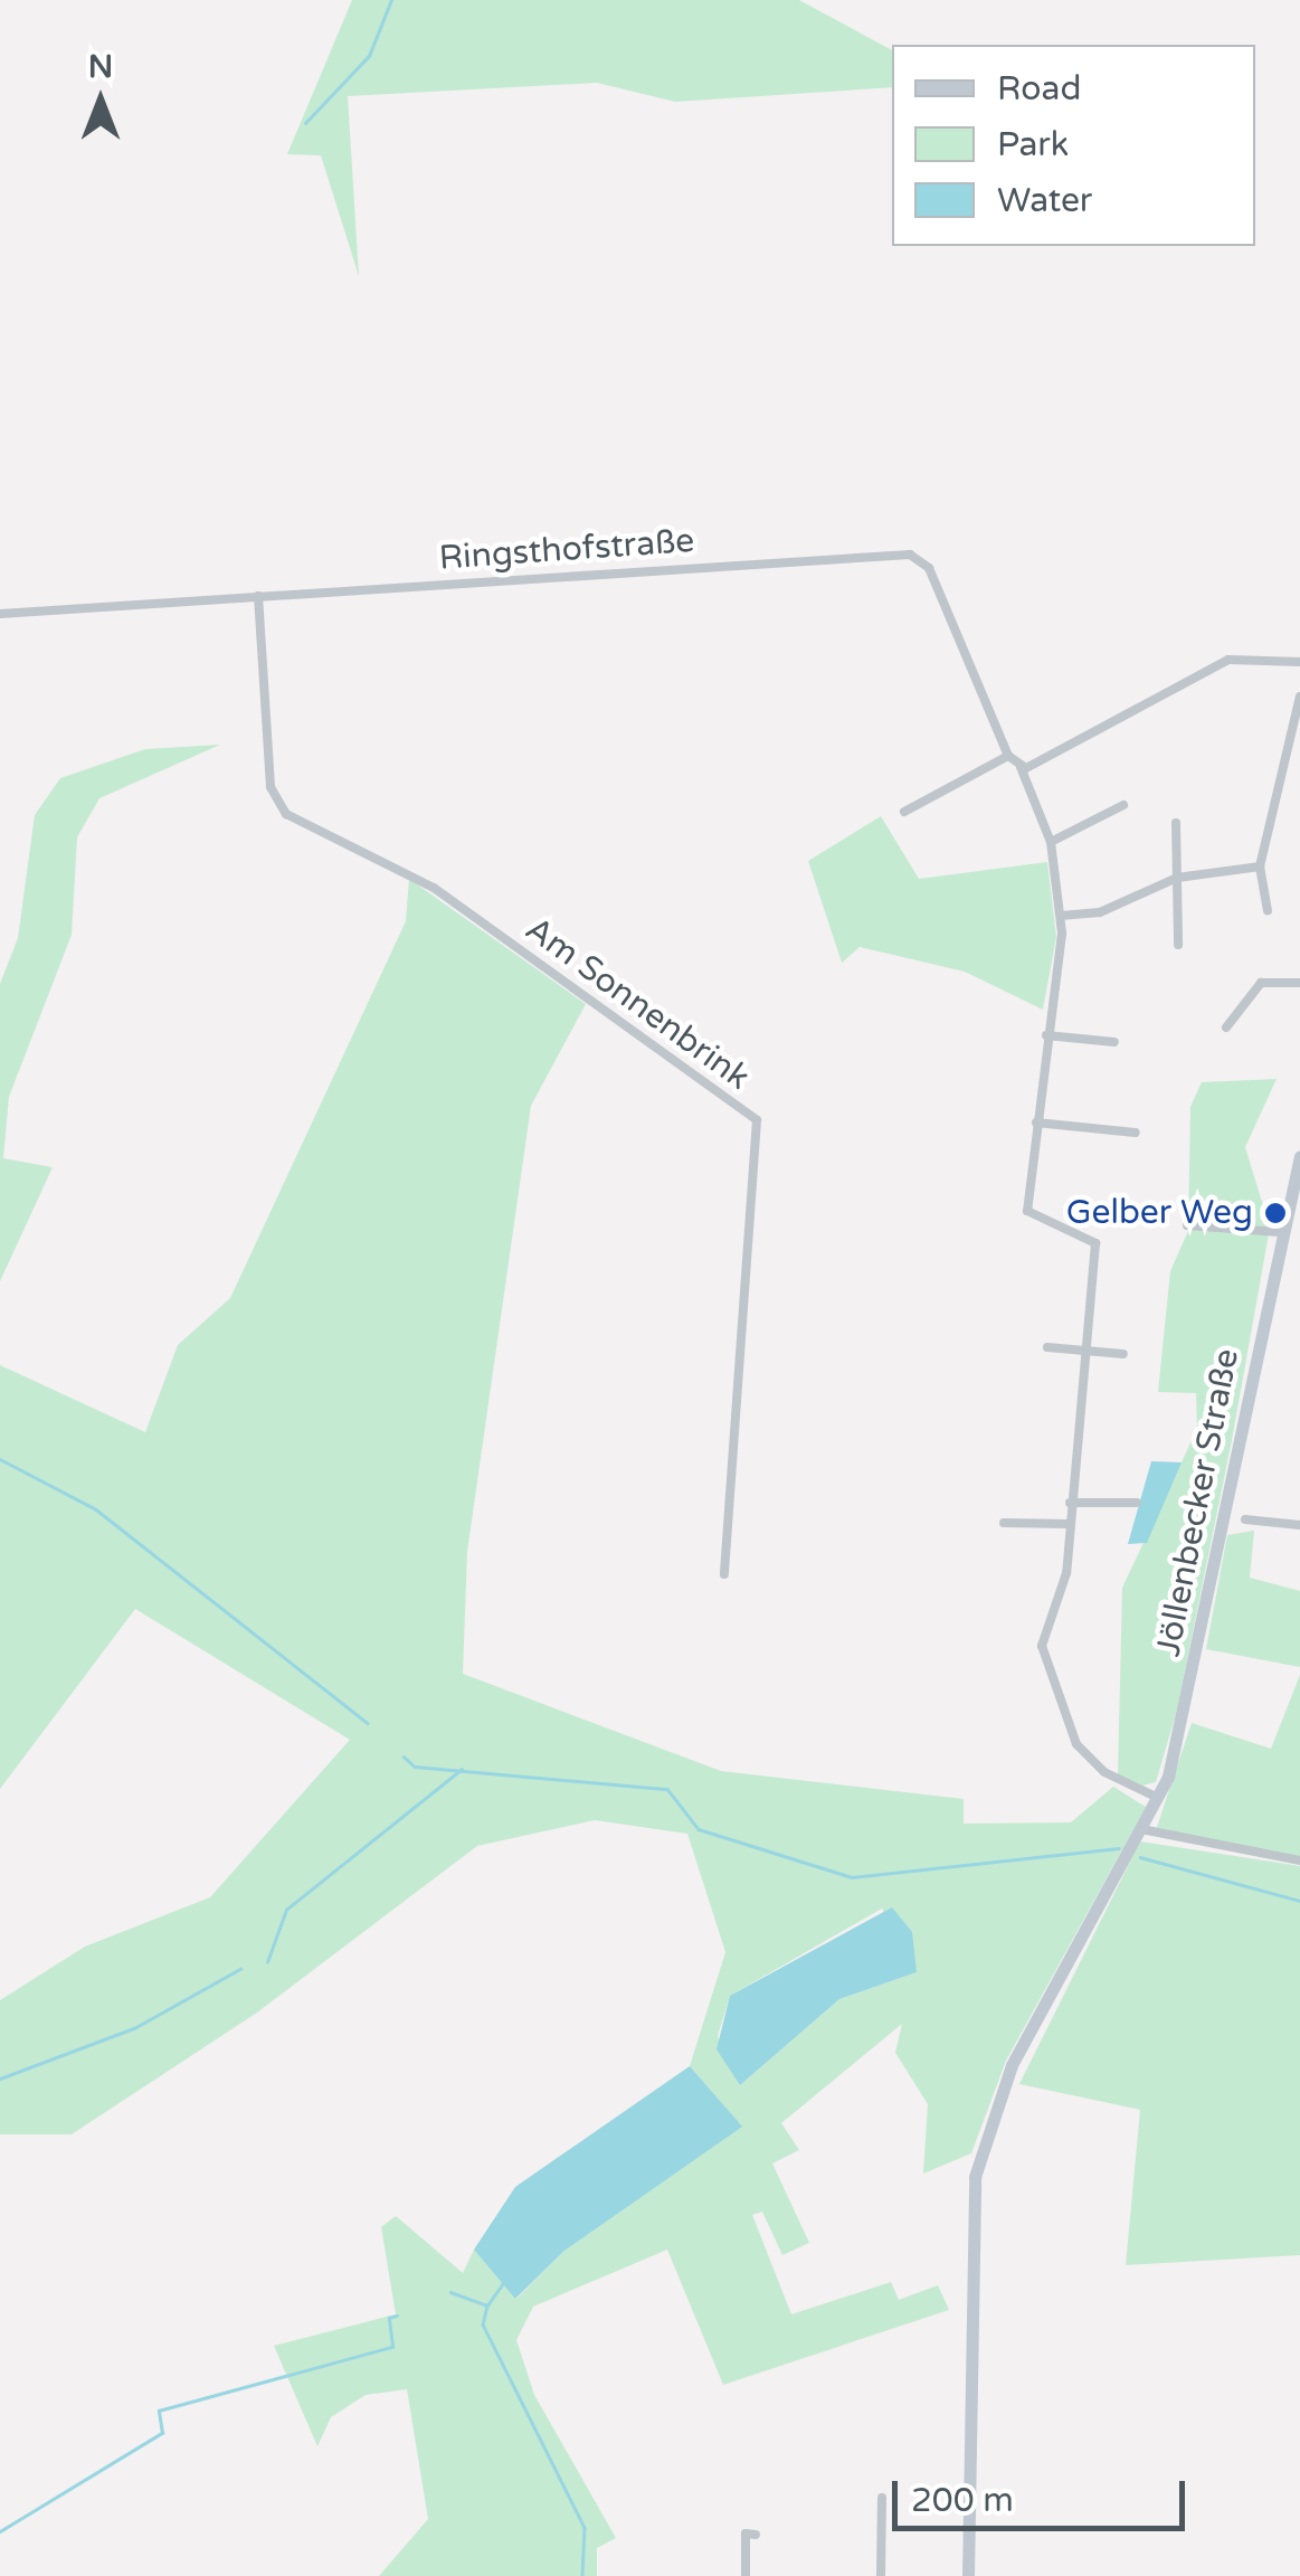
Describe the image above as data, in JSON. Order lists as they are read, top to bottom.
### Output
{
  "streets": {
    "main road": ["Jöllenbecker Straße"],
    "street": ["Ringsthofstraße", "Am Sonnenbrink"]
  },
  "crossings": [
    ["Ringsthofstraße", "Am Sonnenbrink"]
  ],
  "places": ["Gelber Weg"],
  "legend": ["Road", "Park", "Water"],
  "scale_bar": "200 m",
  "north": "top"
}
